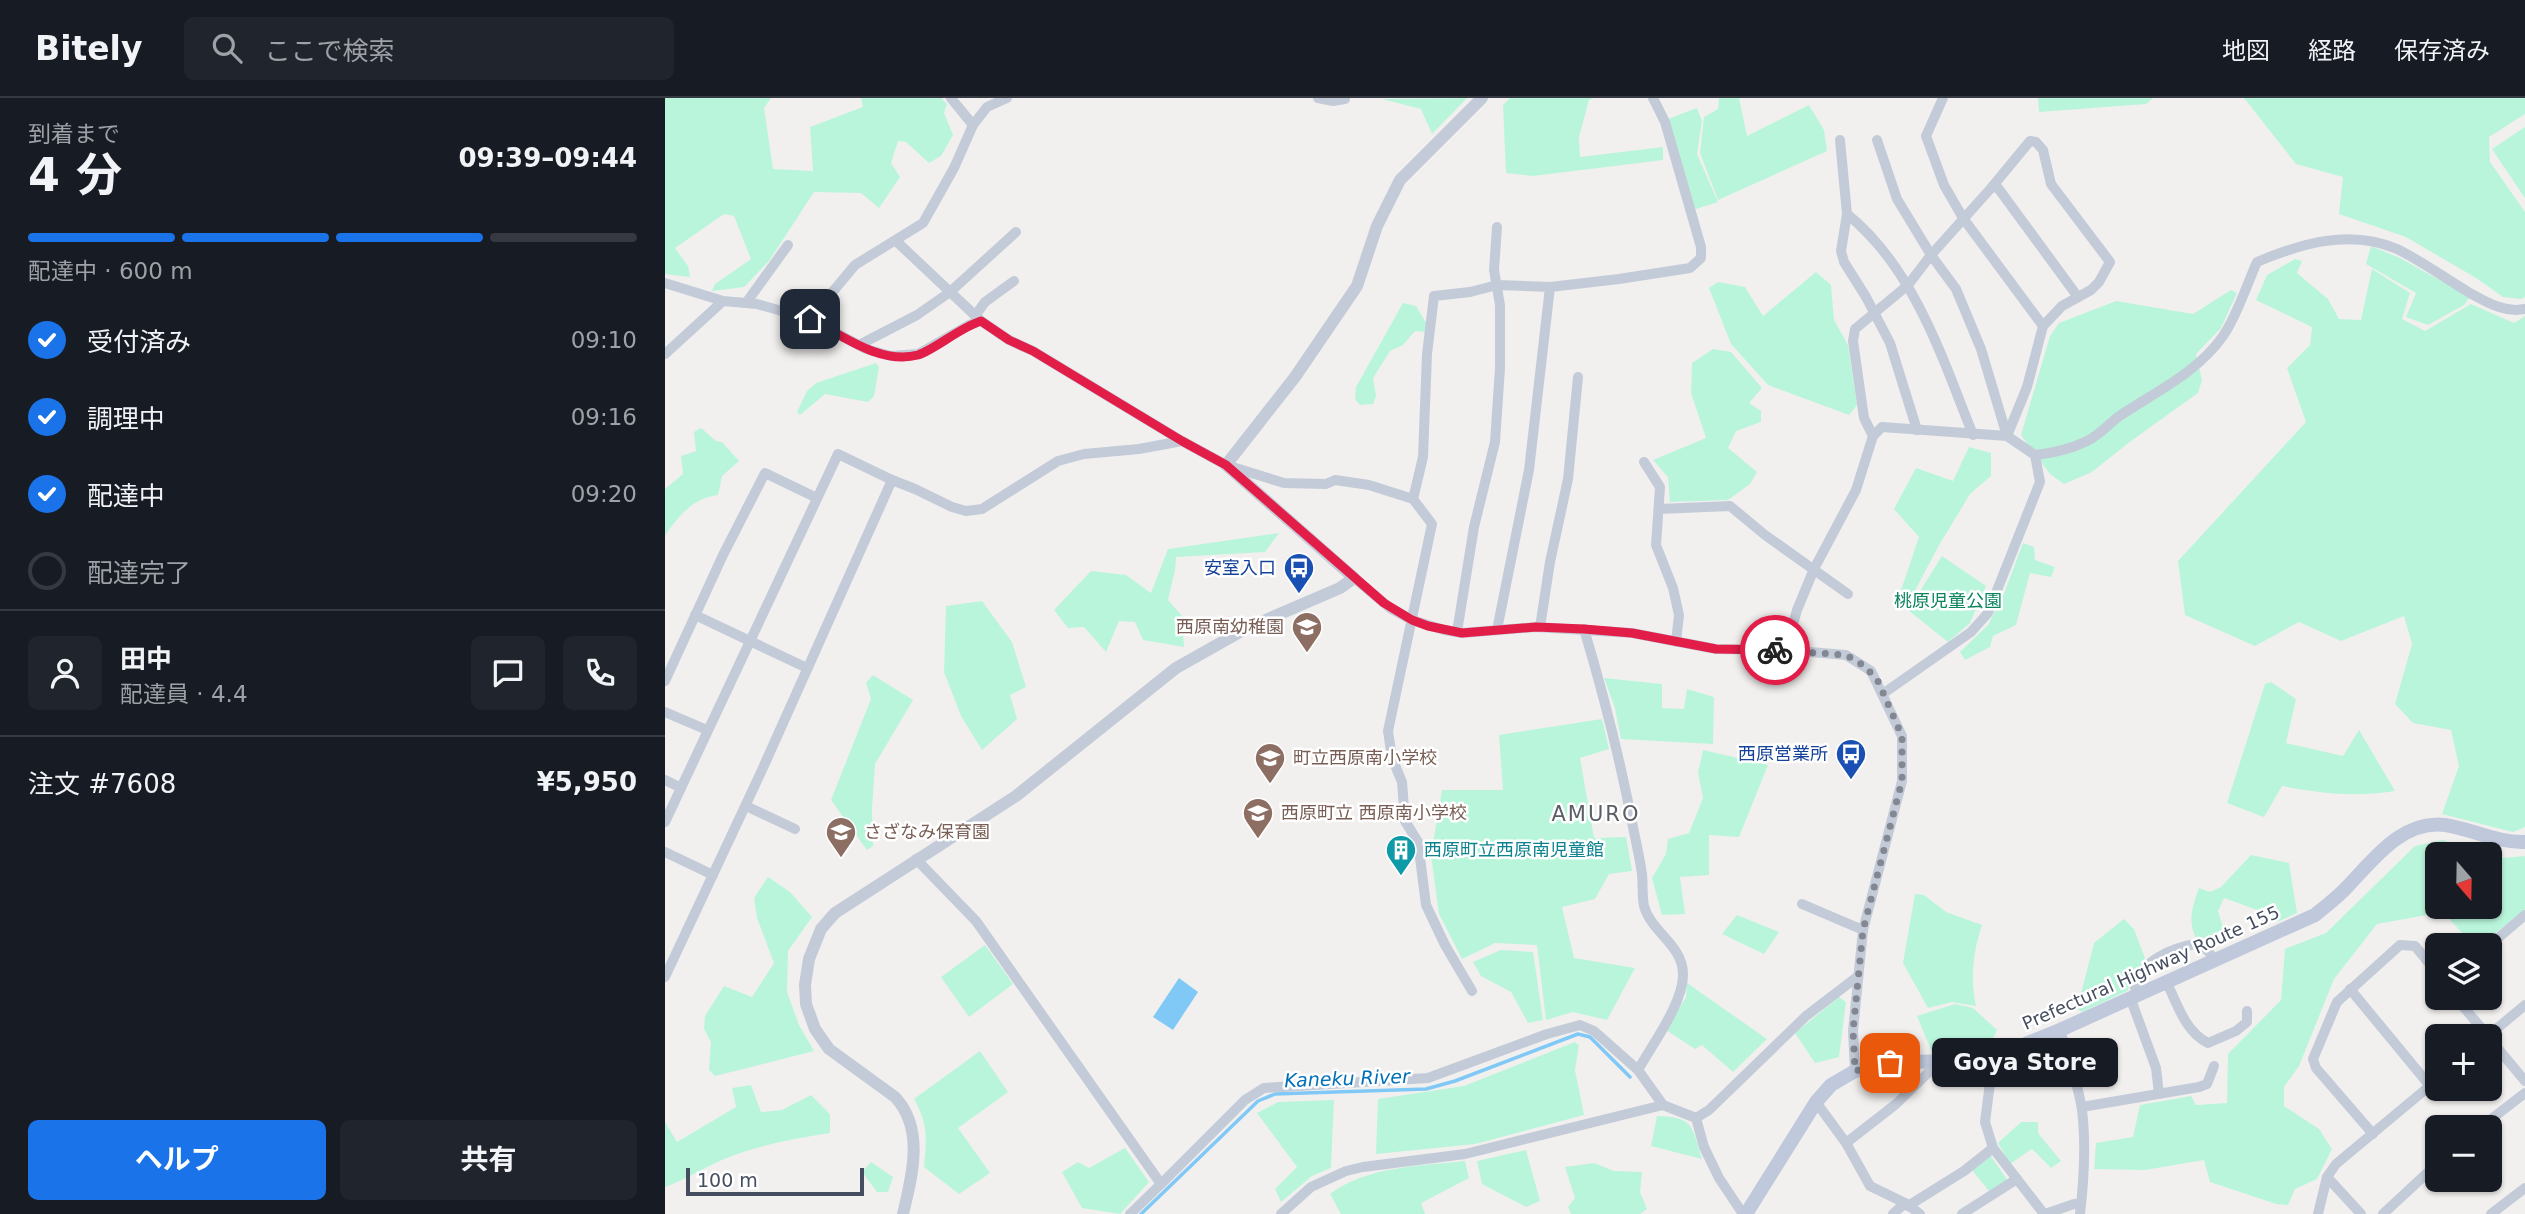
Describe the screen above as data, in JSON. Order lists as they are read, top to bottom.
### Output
{
  "streets": {
    "main road": ["Prefectural Highway Route 155"]
  },
  "districts": ["AMURO"],
  "water": ["Kaneku River"],
  "parks": ["桃原児童公園"],
  "places": {
    "bus stop": ["安室入口", "西原営業所"],
    "school or university": [
      "西原南幼稚園",
      "町立西原南小学校",
      "西原町立 西原南小学校",
      "さざなみ保育園"
    ],
    "building": ["西原町立西原南児童館"],
    "other": ["Goya Store"]
  },
  "scale_bar": "100 m",
  "north": "bottom",
  "page": {
    "header": "Bitely",
    "search": "ここで検索",
    "nav": ["地図", "経路", "保存済み"],
    "heading": ["4 分", "到着まで", "09:39–09:44"],
    "panel": [
      "田中",
      "配達員 · 4.4",
      "注文 #7608",
      "¥5,950"
    ],
    "bar": "配達中 · 600 m",
    "list": [
      ["受付済み", "09:10"],
      ["調理中", "09:16"],
      ["配達中", "09:20"],
      "配達完了"
    ],
    "map_buttons": ["+", "−"],
    "bubble": "Goya Store",
    "buttons": ["ヘルプ", "共有"],
    "scale": "100 m"
  }
}
